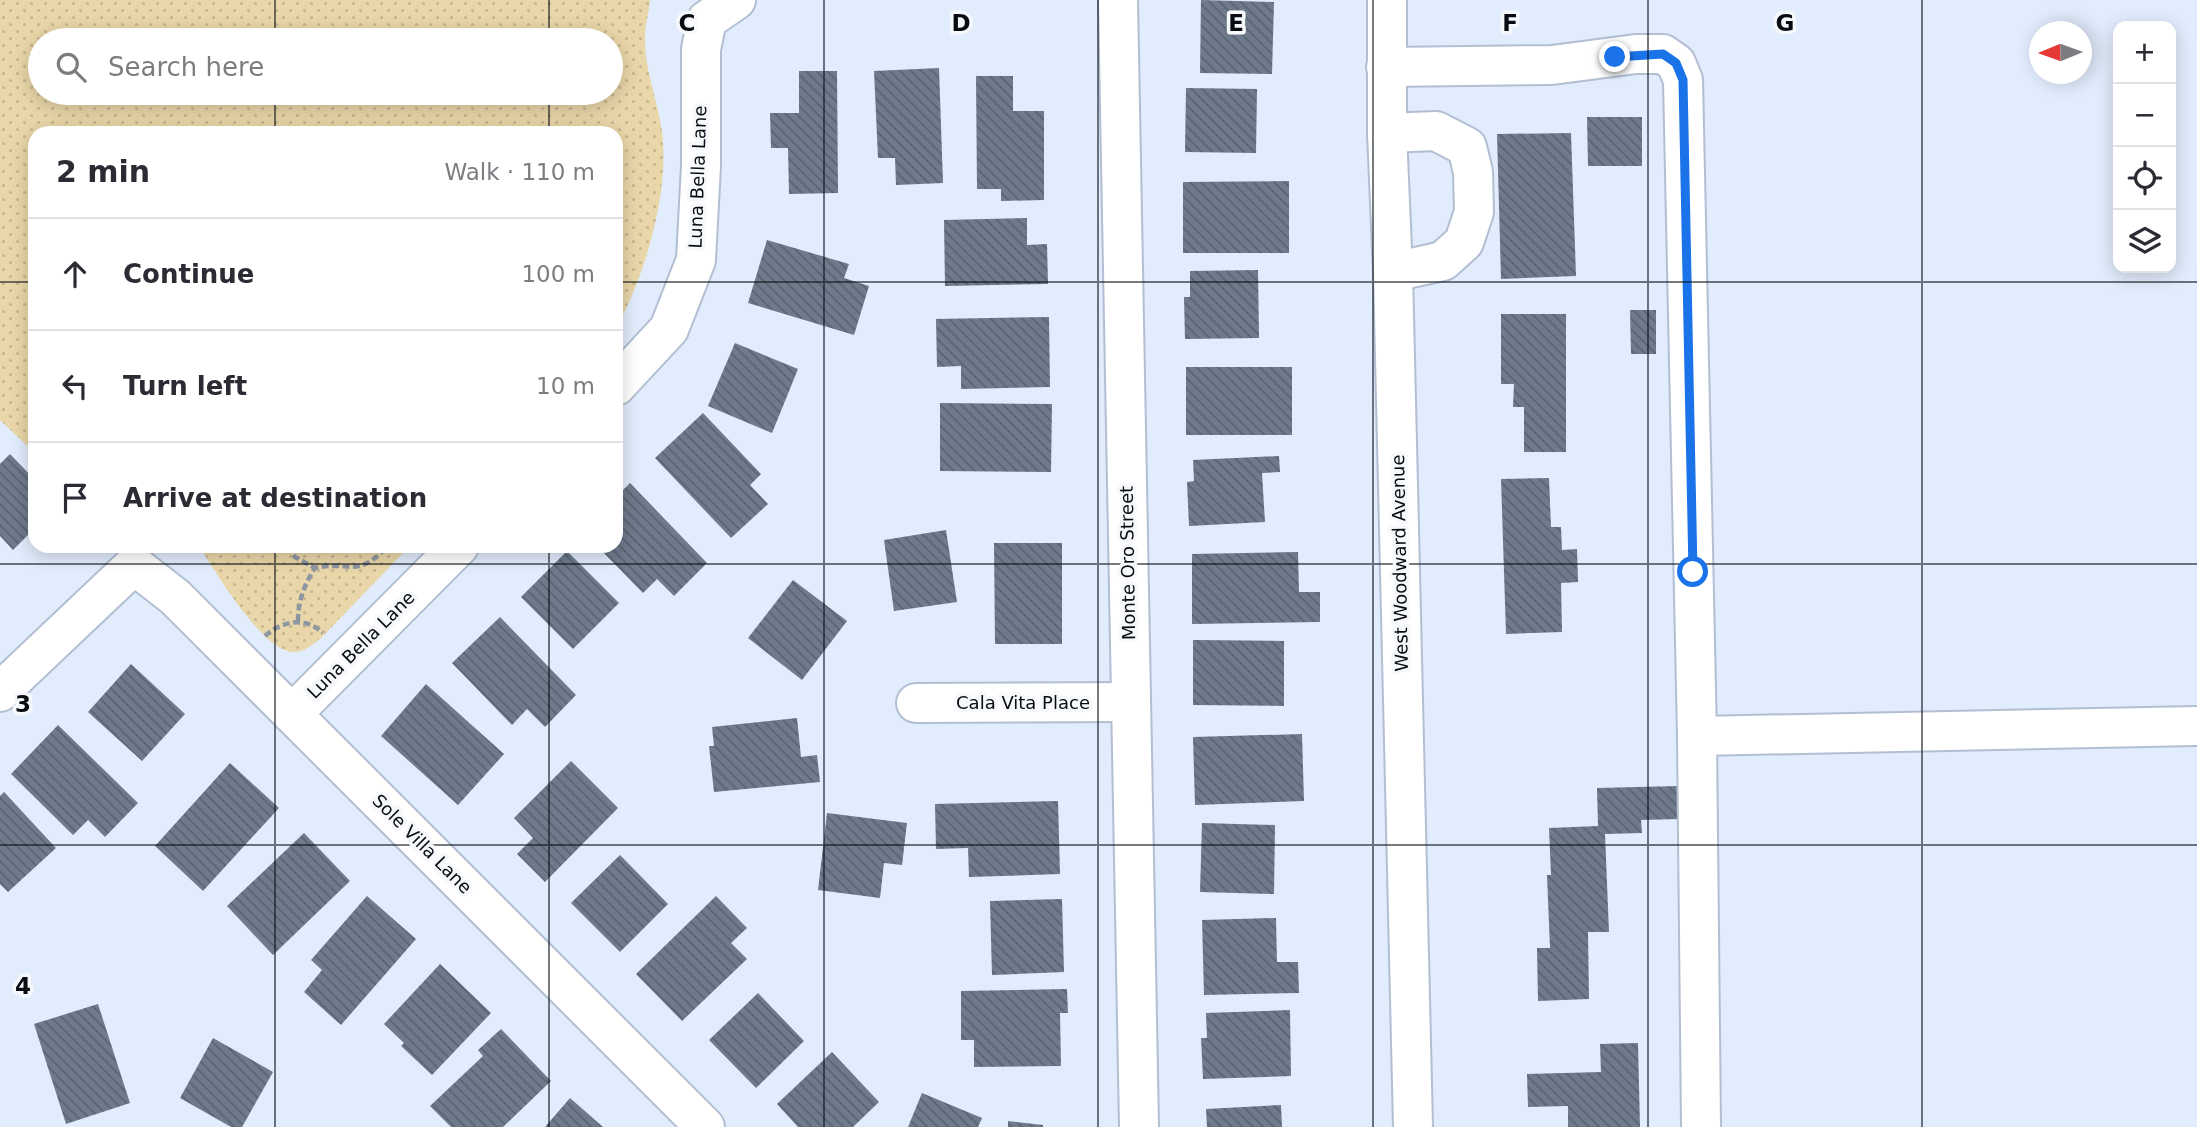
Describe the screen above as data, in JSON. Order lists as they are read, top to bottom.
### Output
{
  "streets": {
    "street": [
      "Luna Bella Lane",
      "Monte Oro Street",
      "West Woodward Avenue",
      "Cala Vita Place",
      "Sole Villa Lane"
    ]
  },
  "crossings": [
    ["Luna Bella Lane", "Sole Villa Lane"],
    ["Monte Oro Street", "Cala Vita Place"]
  ],
  "north": "left",
  "page": {
    "map_buttons": ["+", "−"],
    "search": "Search here",
    "heading": ["2 min", "Walk · 110 m"],
    "list": [
      ["Continue", "100 m"],
      ["Turn left", "10 m"],
      "Arrive at destination"
    ]
  },
  "grid": {
    "columns": [
      "C",
      "D",
      "E",
      "F",
      "G"
    ],
    "rows": ["3", "4"]
  }
}
